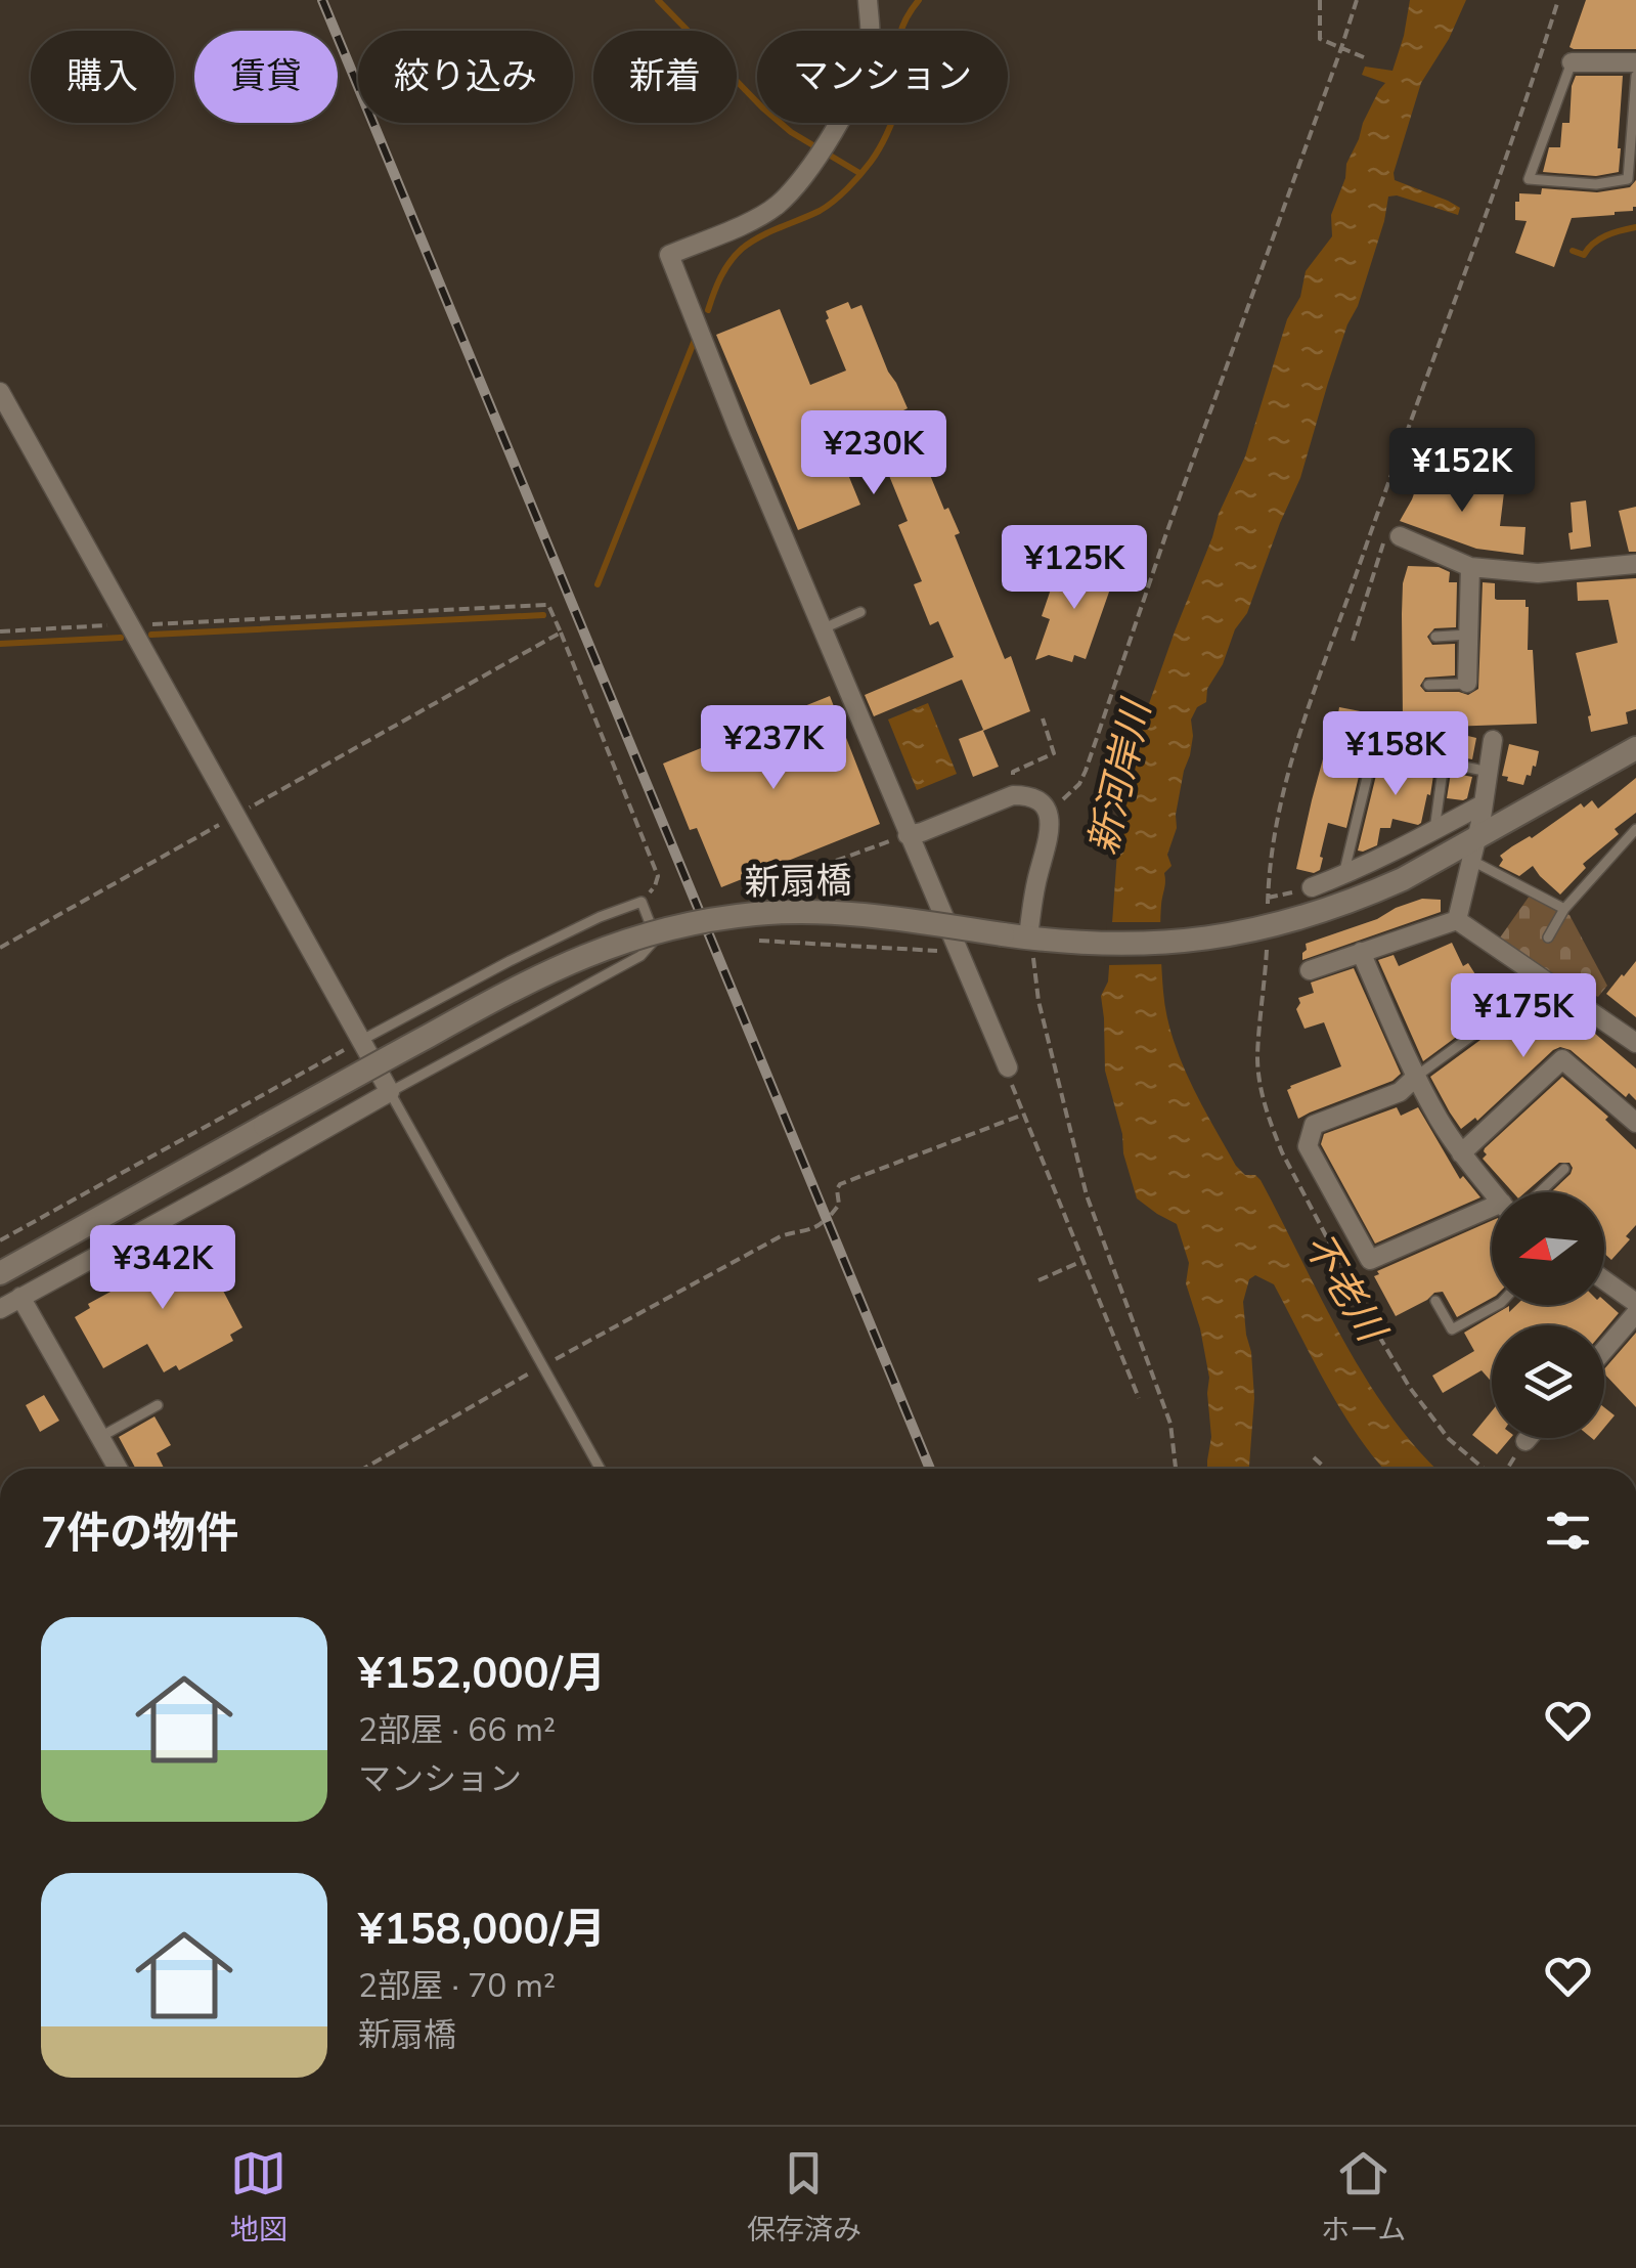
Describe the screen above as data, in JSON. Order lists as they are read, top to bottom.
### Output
{
  "streets": {
    "street": ["新扇橋"]
  },
  "water": ["新河岸川", "不老川"],
  "north": "left",
  "page": {
    "chip": [
      "購入",
      "賃貸",
      "絞り込み",
      "新着",
      "マンション"
    ],
    "price": [
      "¥230K",
      "¥152K",
      "¥125K",
      "¥237K",
      "¥158K",
      "¥175K",
      "¥342K"
    ],
    "heading": "7件の物件",
    "list": [
      {
        "name": "¥152,000/月",
        "note": "2部屋 · 66 m² · マンション"
      },
      {
        "name": "¥158,000/月",
        "note": "2部屋 · 70 m² · 新扇橋"
      }
    ],
    "tabs": ["地図", "保存済み", "ホーム"]
  }
}
